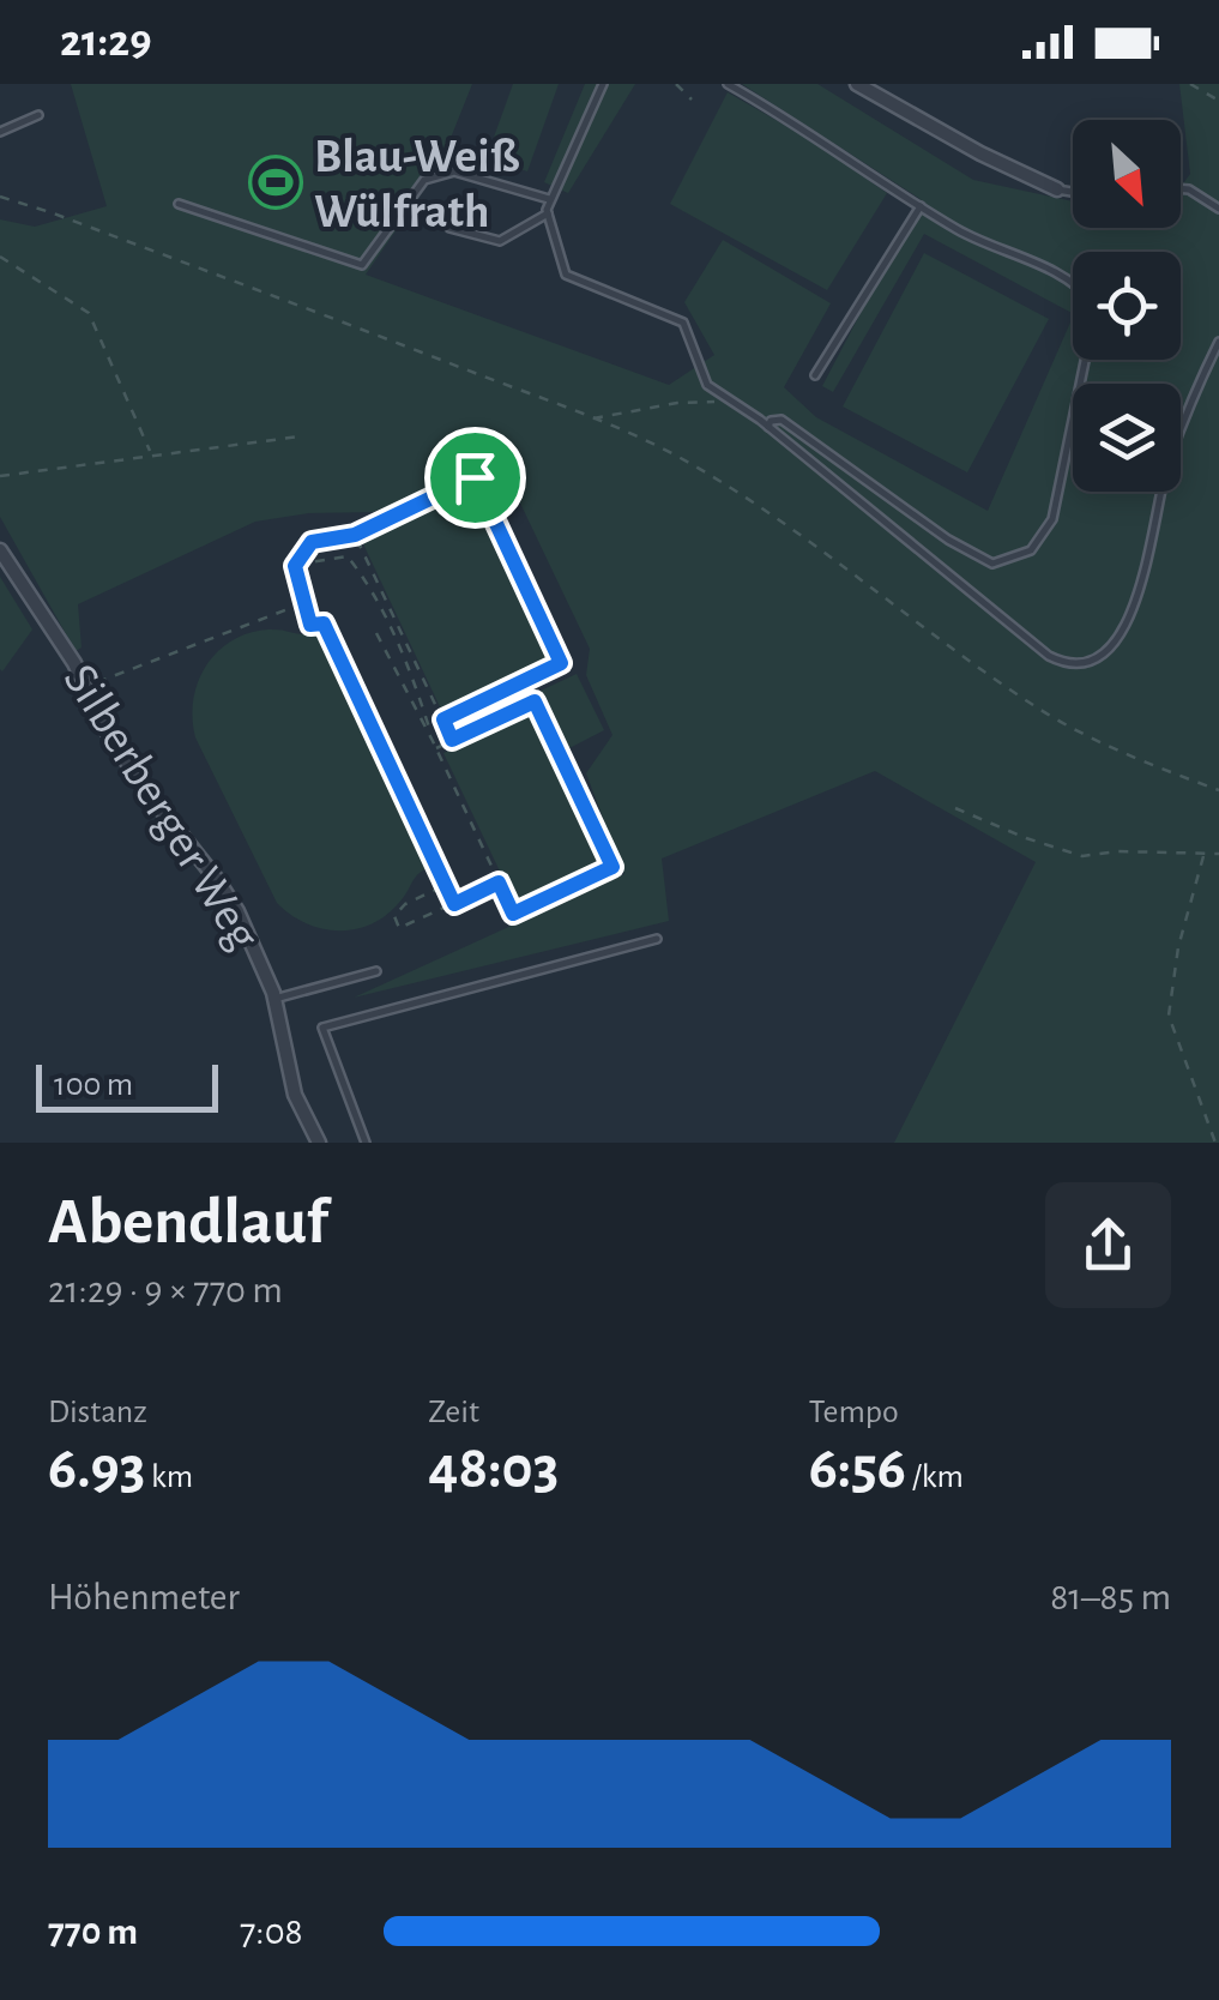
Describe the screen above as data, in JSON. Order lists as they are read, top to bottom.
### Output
{
  "streets": {
    "street": ["Silberberger Weg"]
  },
  "places": {
    "sports": ["Blau-Weiß Wülfrath"]
  },
  "scale_bar": "100 m",
  "north": "bottom right",
  "page": {
    "status": "21:29",
    "scale": "100 m",
    "heading": ["Abendlauf", "21:29 · 9 × 770 m"],
    "stats": [
      ["Distanz", "6.93 km"],
      ["Zeit", "48:03"],
      ["Tempo", "6:56 /km"]
    ],
    "chart": ["Höhenmeter", "81–85 m"],
    "list": [
      {
        "name": "770 m",
        "note": "7:08"
      }
    ]
  }
}
